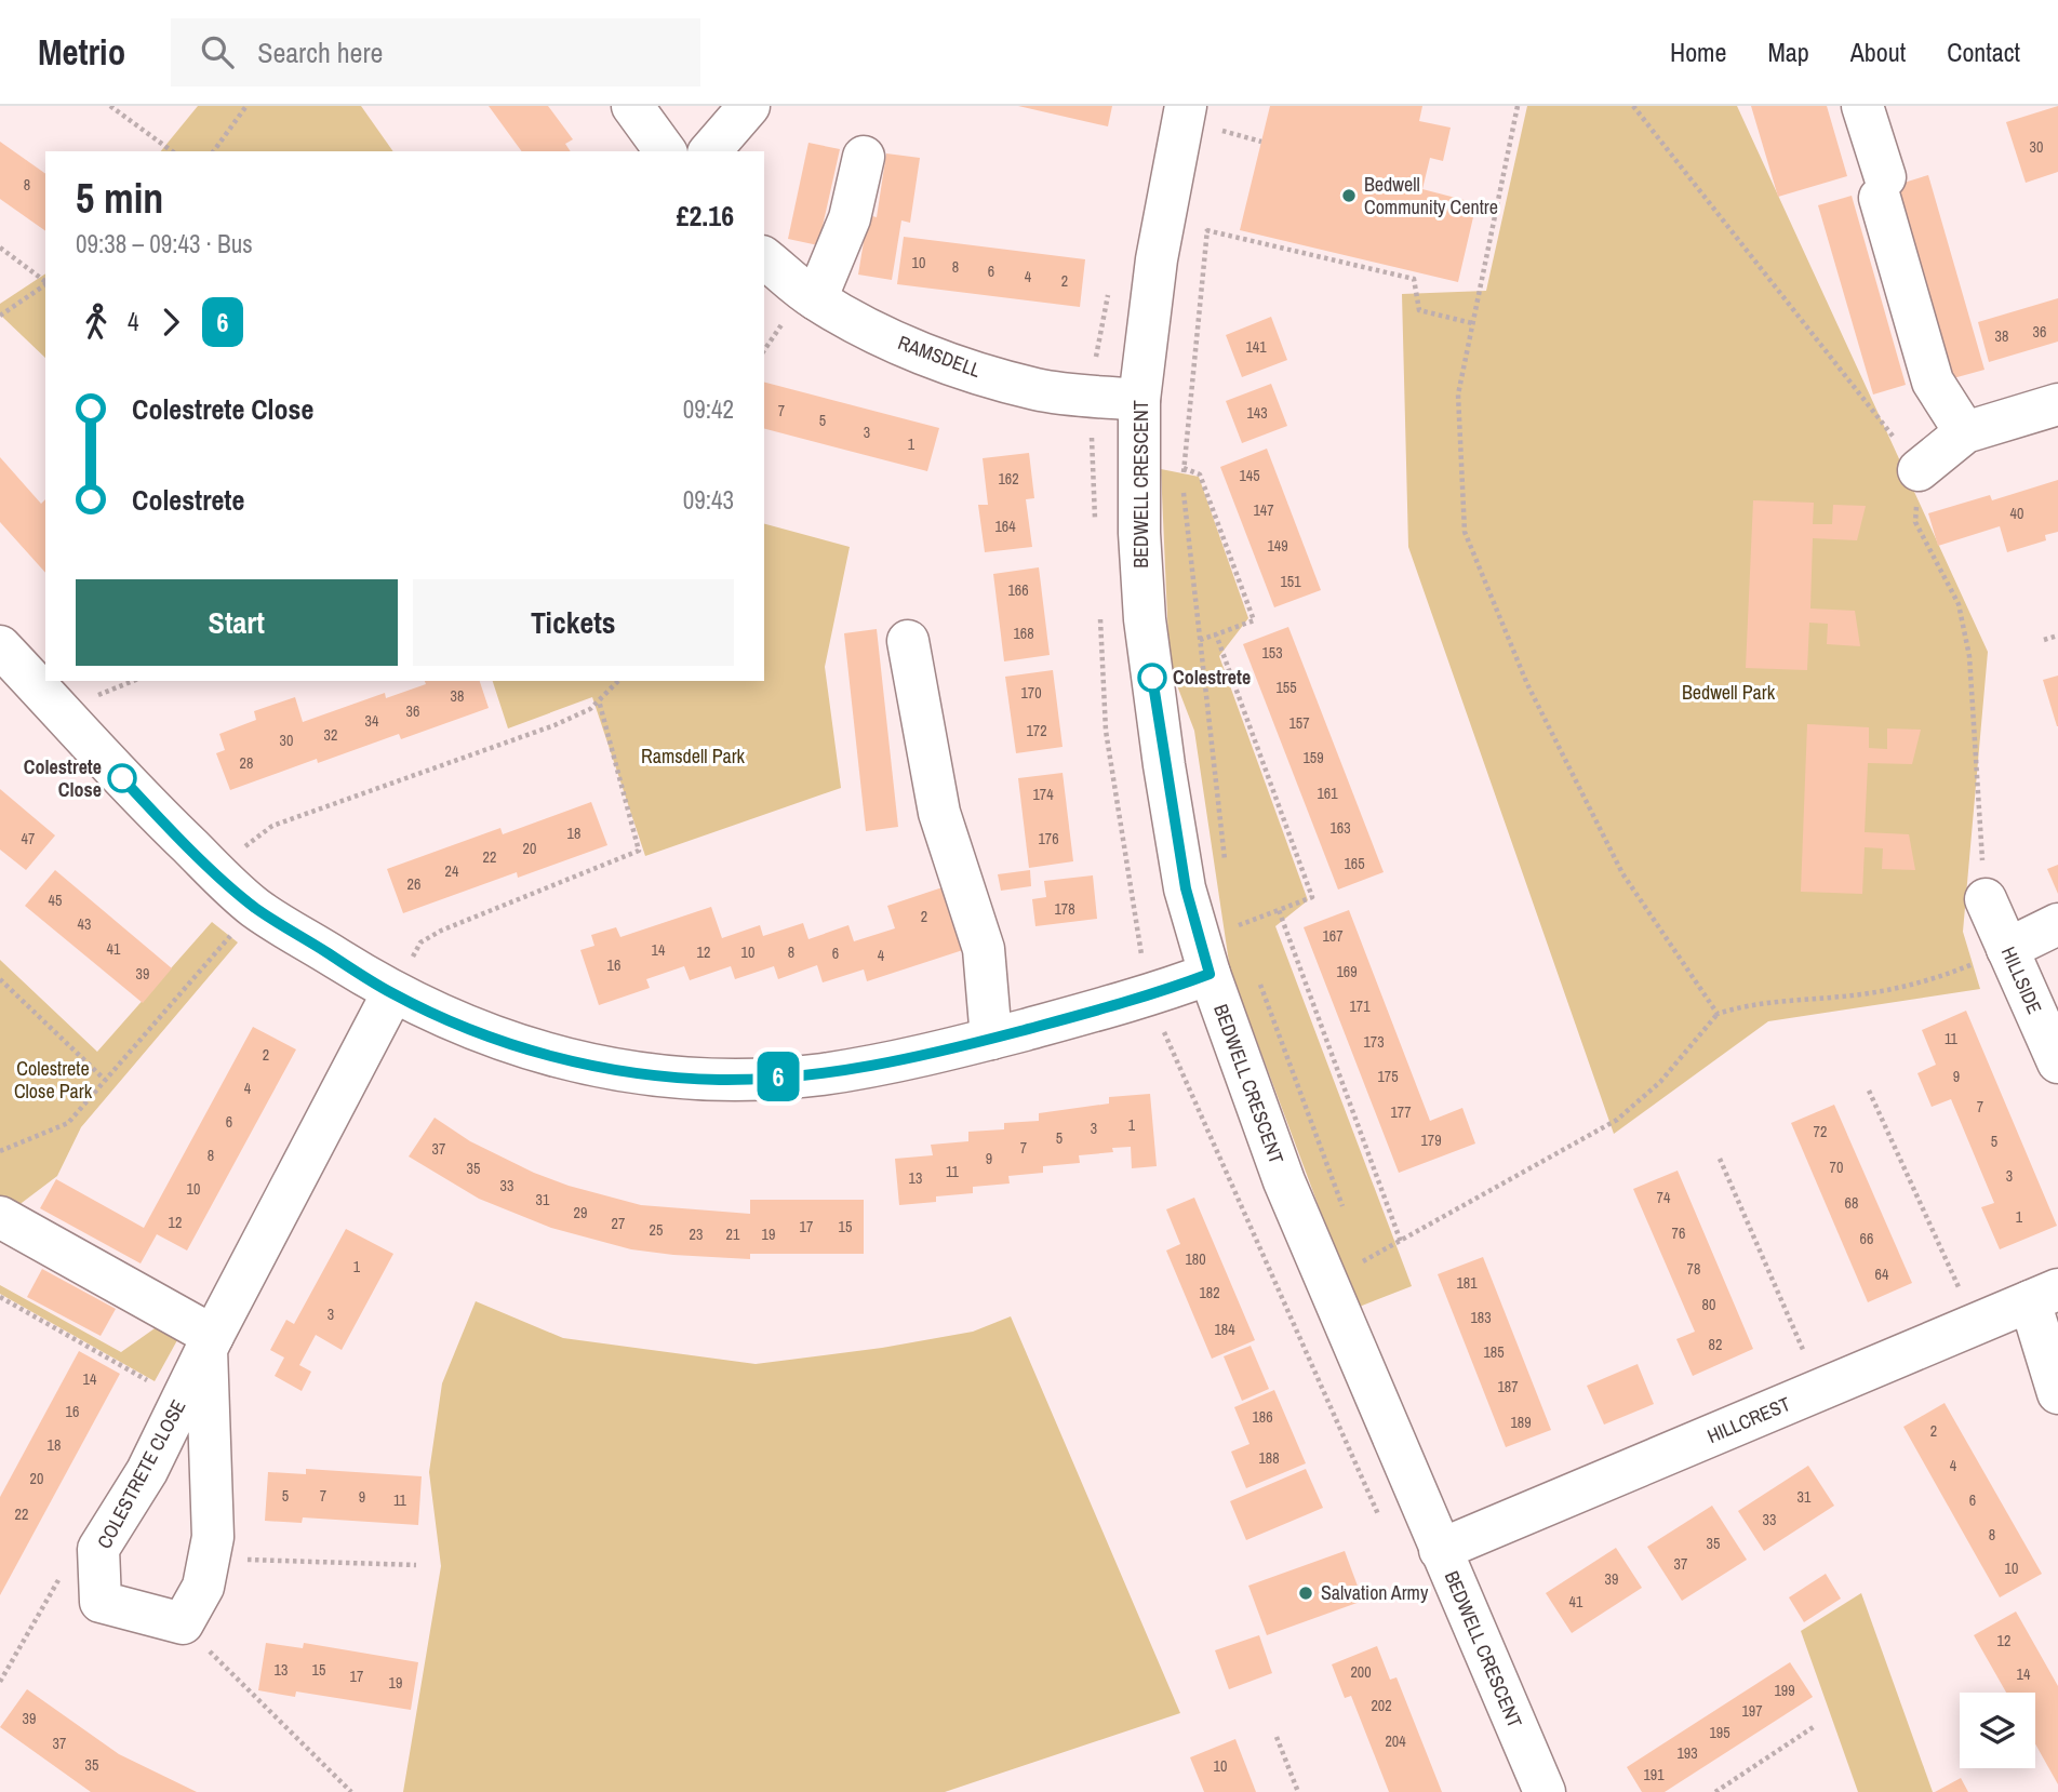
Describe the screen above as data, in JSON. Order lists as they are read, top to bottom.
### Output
{
  "streets": {
    "street": [
      "RAMSDELL",
      "BEDWELL CRESCENT",
      "HILLSIDE",
      "HILLCREST",
      "COLESTRETE CLOSE"
    ]
  },
  "crossings": [
    ["RAMSDELL", "BEDWELL CRESCENT"],
    ["BEDWELL CRESCENT", "HILLCREST"]
  ],
  "parks": ["Bedwell Park", "Ramsdell Park", "Colestrete Close Park"],
  "places": [
    "Bedwell Community Centre",
    "Colestrete",
    "Colestrete Close",
    "Salvation Army"
  ],
  "lines": ["bus line 6"],
  "house_numbers": [
    "30",
    "8",
    "10",
    "8",
    "6",
    "4",
    "2",
    "36",
    "38",
    "141",
    "7",
    "143",
    "5",
    "3",
    "1",
    "145",
    "162",
    "147",
    "40",
    "164",
    "149",
    "151",
    "166",
    "168",
    "153",
    "155",
    "170",
    "38",
    "36",
    "34",
    "157",
    "172",
    "32",
    "30",
    "159",
    "28",
    "161",
    "174",
    "163",
    "18",
    "47",
    "176",
    "20",
    "22",
    "165",
    "24",
    "26",
    "45",
    "178",
    "2",
    "43",
    "167",
    "41",
    "14",
    "12",
    "10",
    "8",
    "6",
    "4",
    "16",
    "169",
    "39",
    "171",
    "11",
    "173",
    "2",
    "175",
    "9",
    "4",
    "7",
    "177",
    "6",
    "1",
    "3",
    "72",
    "5",
    "179",
    "5",
    "7",
    "37",
    "8",
    "9",
    "70",
    "35",
    "11",
    "3",
    "13",
    "33",
    "10",
    "74",
    "31",
    "68",
    "29",
    "1",
    "12",
    "27",
    "17",
    "15",
    "25",
    "76",
    "23",
    "21",
    "19",
    "66",
    "180",
    "1",
    "78",
    "64",
    "181",
    "182",
    "80",
    "3",
    "183",
    "184",
    "82",
    "185",
    "14",
    "187",
    "16",
    "186",
    "189",
    "2",
    "18",
    "188",
    "4",
    "20",
    "5",
    "7",
    "9",
    "31",
    "11",
    "6",
    "22",
    "33",
    "8",
    "35",
    "37",
    "10",
    "39",
    "41",
    "12",
    "13",
    "15",
    "200",
    "14",
    "17",
    "19",
    "199",
    "202",
    "197",
    "39",
    "195",
    "204",
    "37",
    "193",
    "35",
    "10",
    "191"
  ],
  "page": {
    "header": "Metrio",
    "search": "Search here",
    "nav": [
      "Home",
      "Map",
      "About",
      "Contact"
    ],
    "on_map": "6",
    "heading": ["5 min", "09:38 – 09:43 · Bus", "£2.16"],
    "legs": ["4", "6"],
    "list": [
      {
        "name": "Colestrete Close",
        "value": "09:42"
      },
      {
        "name": "Colestrete",
        "value": "09:43"
      }
    ],
    "buttons": ["Start", "Tickets"]
  }
}
